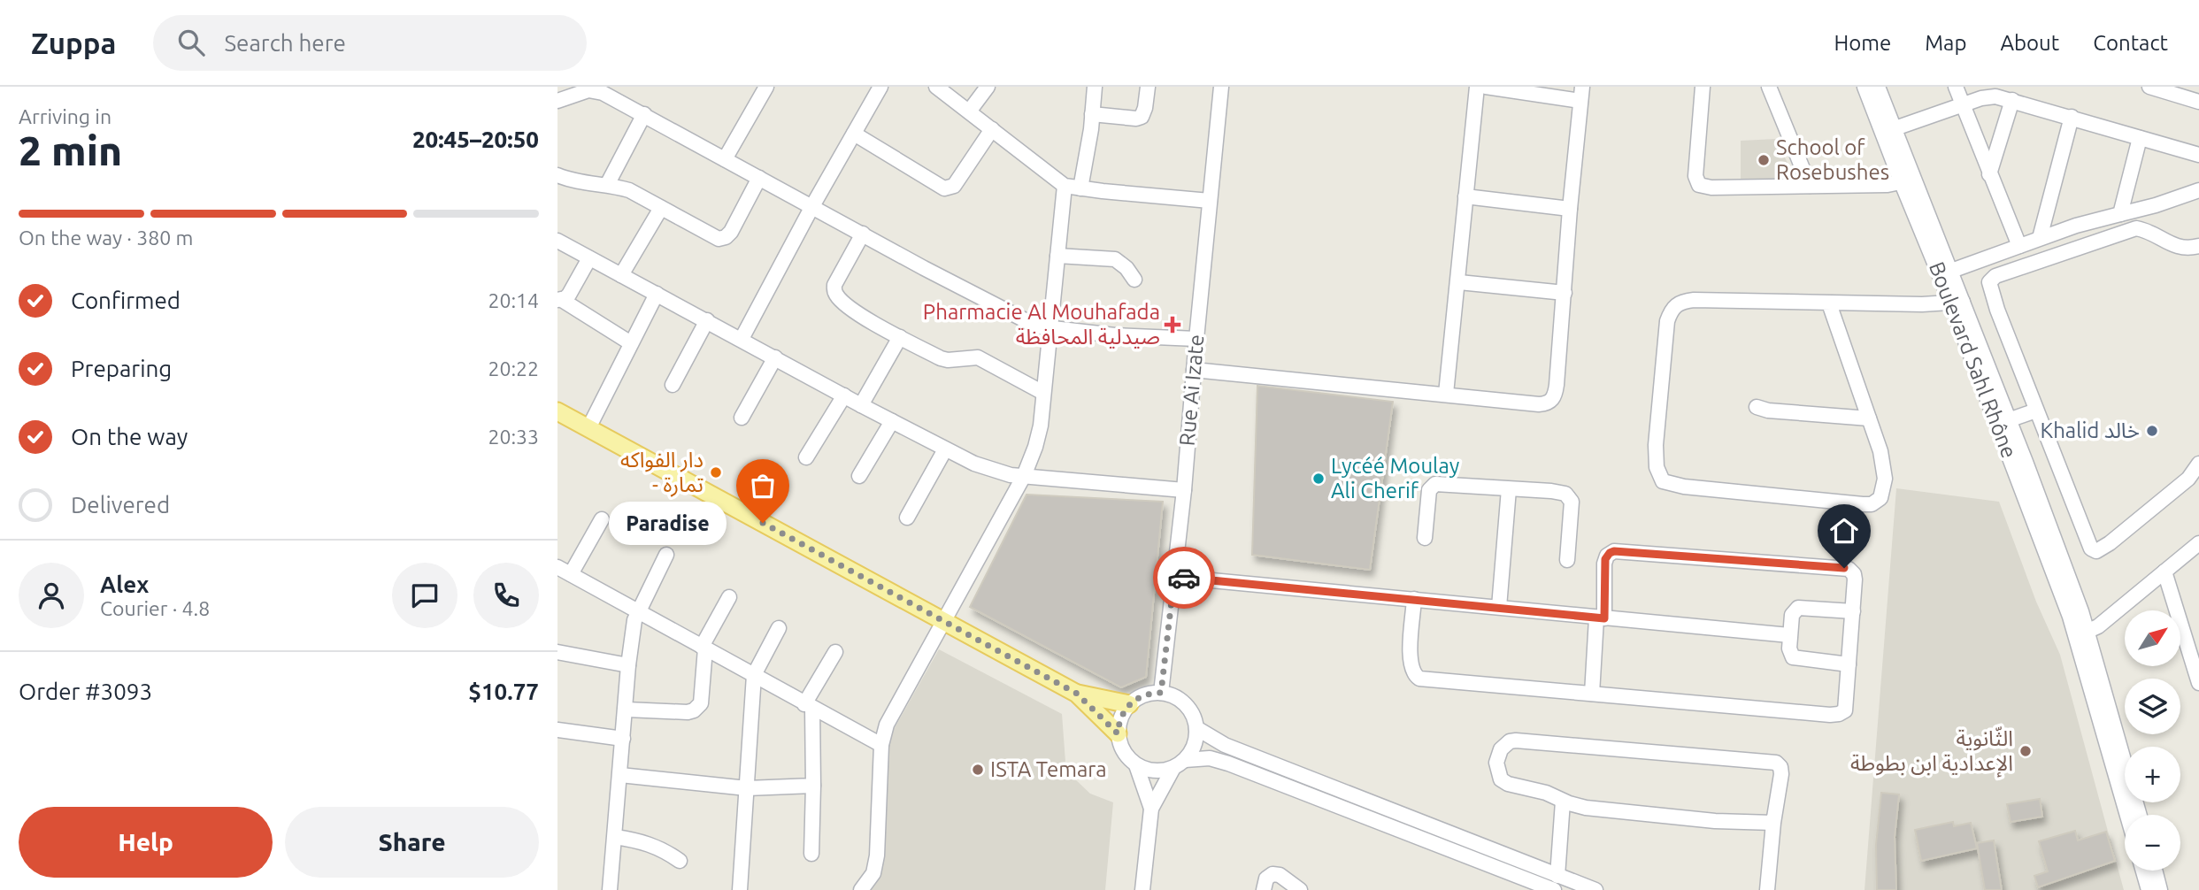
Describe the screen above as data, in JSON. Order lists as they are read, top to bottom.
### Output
{
  "streets": {
    "street": ["Boulevard Sahl Rhône", "Rue Ai Izate"]
  },
  "places": {
    "other": [
      "School of Rosebushes",
      "Khalid خالد",
      "دار الفواكه - تمارة",
      "Lycéé Moulay Ali Cherif",
      "Paradise",
      "الثّانوية الإعدادية ابن بطوطة",
      "ISTA Temara"
    ],
    "health": ["Pharmacie Al Mouhafada صيدلية المحافظة"]
  },
  "north": "top right",
  "page": {
    "header": "Zuppa",
    "search": "Search here",
    "nav": [
      "Home",
      "Map",
      "About",
      "Contact"
    ],
    "heading": ["2 min", "Arriving in", "20:45–20:50"],
    "panel": [
      "Alex",
      "Courier · 4.8",
      "Order #3093",
      "$10.77"
    ],
    "bar": "On the way · 380 m",
    "list": [
      ["Confirmed", "20:14"],
      ["Preparing", "20:22"],
      ["On the way", "20:33"],
      "Delivered"
    ],
    "bubble": "Paradise",
    "map_buttons": ["+", "−"],
    "buttons": ["Help", "Share"]
  }
}
